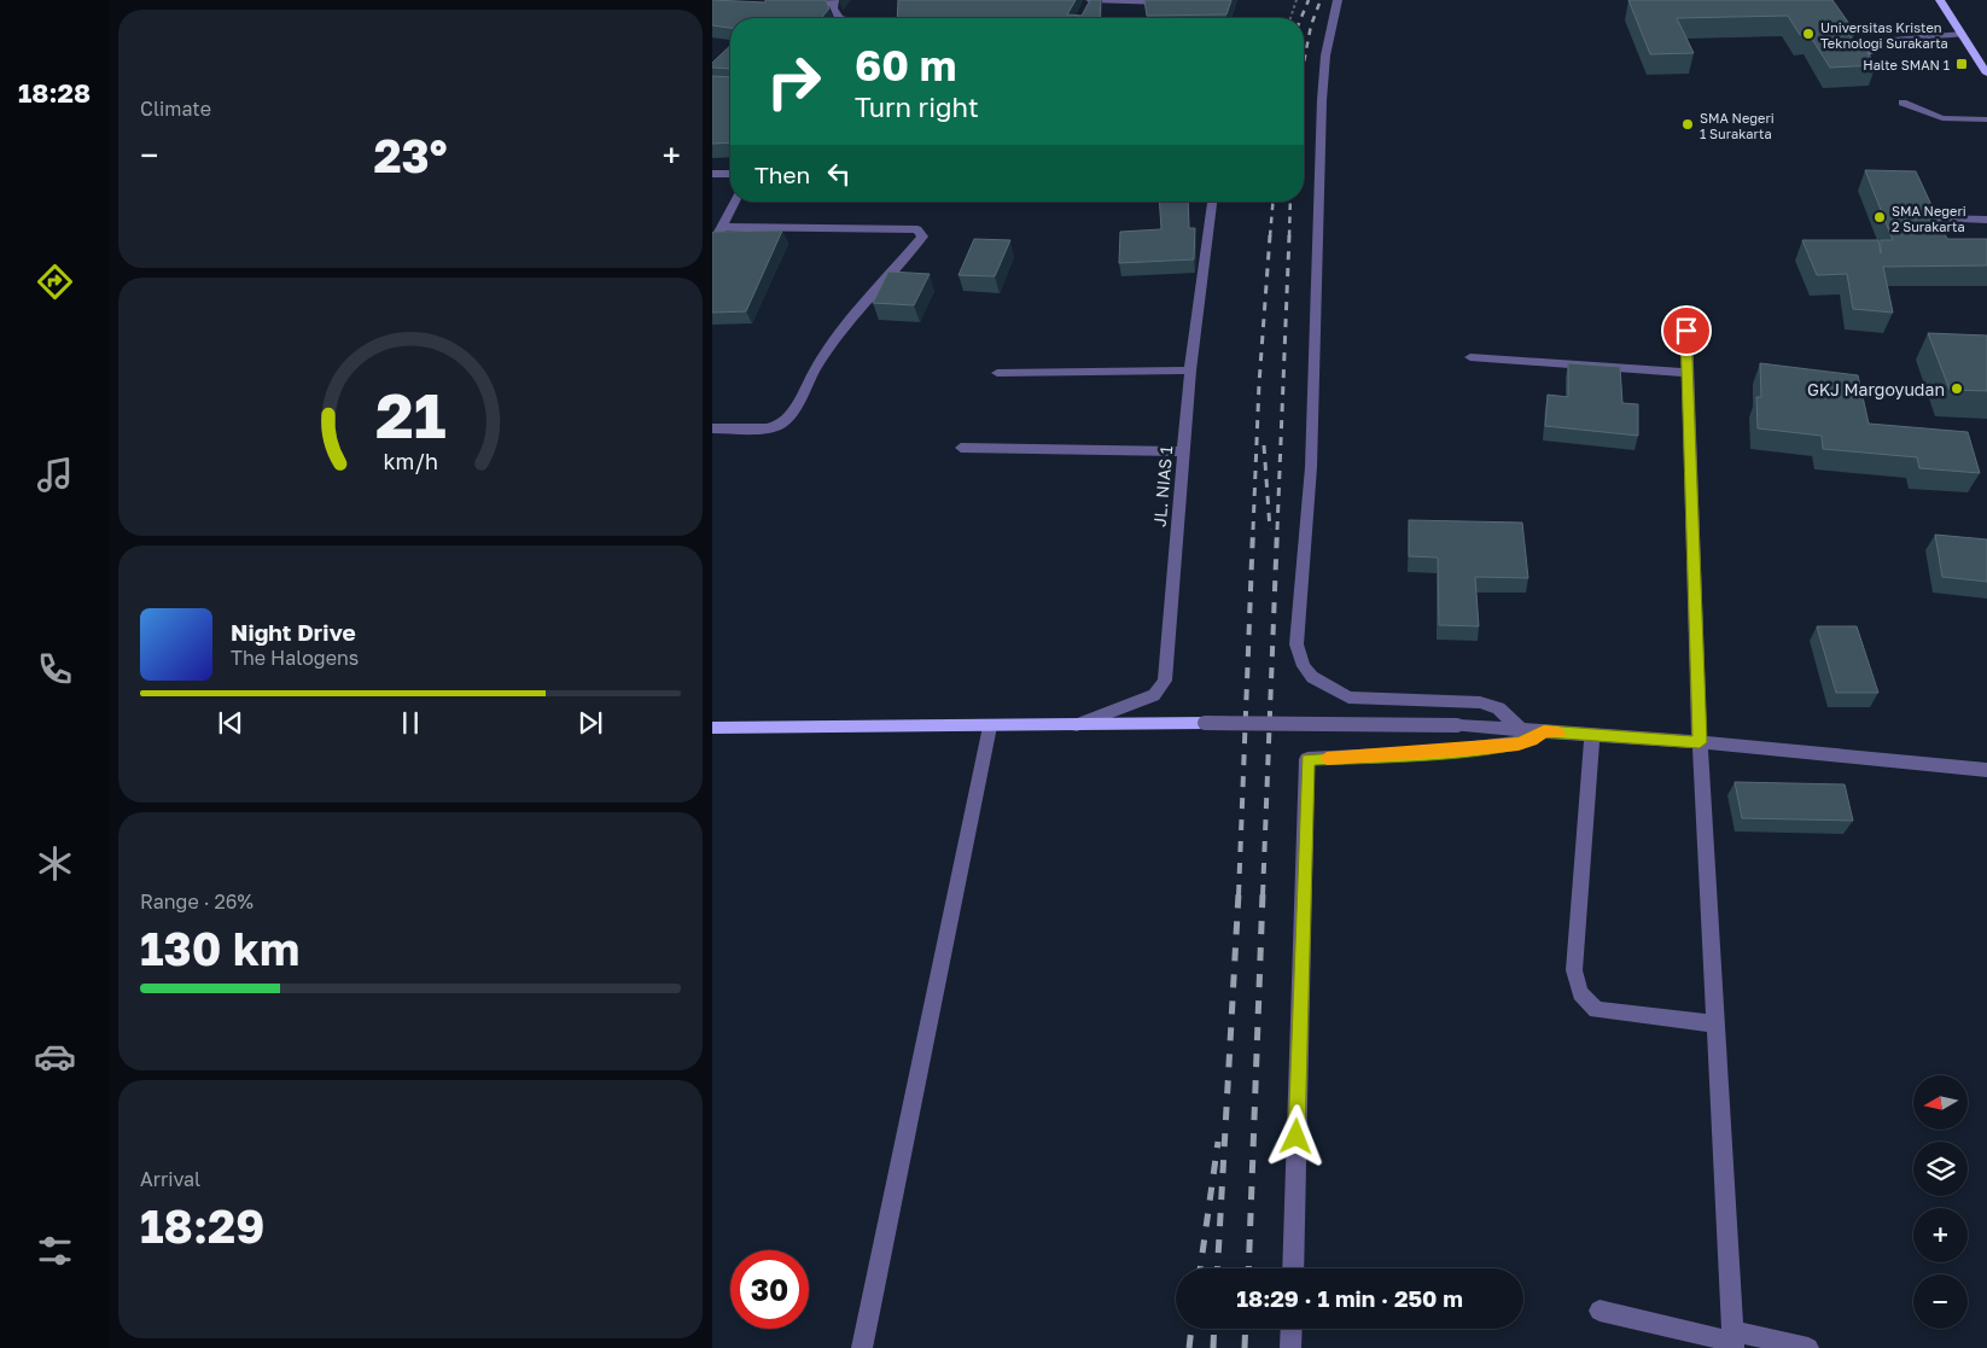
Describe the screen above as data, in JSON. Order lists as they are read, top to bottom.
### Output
{
  "streets": {
    "street": ["JL. NIAS 1"]
  },
  "places": {
    "other": [
      "Universitas Kristen Teknologi Surakarta",
      "SMA Negeri 1 Surakarta",
      "SMA Negeri 2 Surakarta",
      "GKJ Margoyudan"
    ],
    "transit": ["Halte SMAN 1"]
  },
  "north": "left",
  "page": {
    "tabs": "18:28",
    "tile": [
      "Climate",
      ["Range · 26%", "130 km"],
      ["Arrival", "18:29"]
    ],
    "turn": ["60 m", "Turn right"],
    "heat": ["−", "23°", "+"],
    "then": "Then",
    "song": ["Night Drive", "The Halogens"],
    "map_buttons": ["+", "−"],
    "limit": "30",
    "trip": "18:29 · 1 min · 250 m",
    "gauge": ["21", "km/h"]
  }
}
